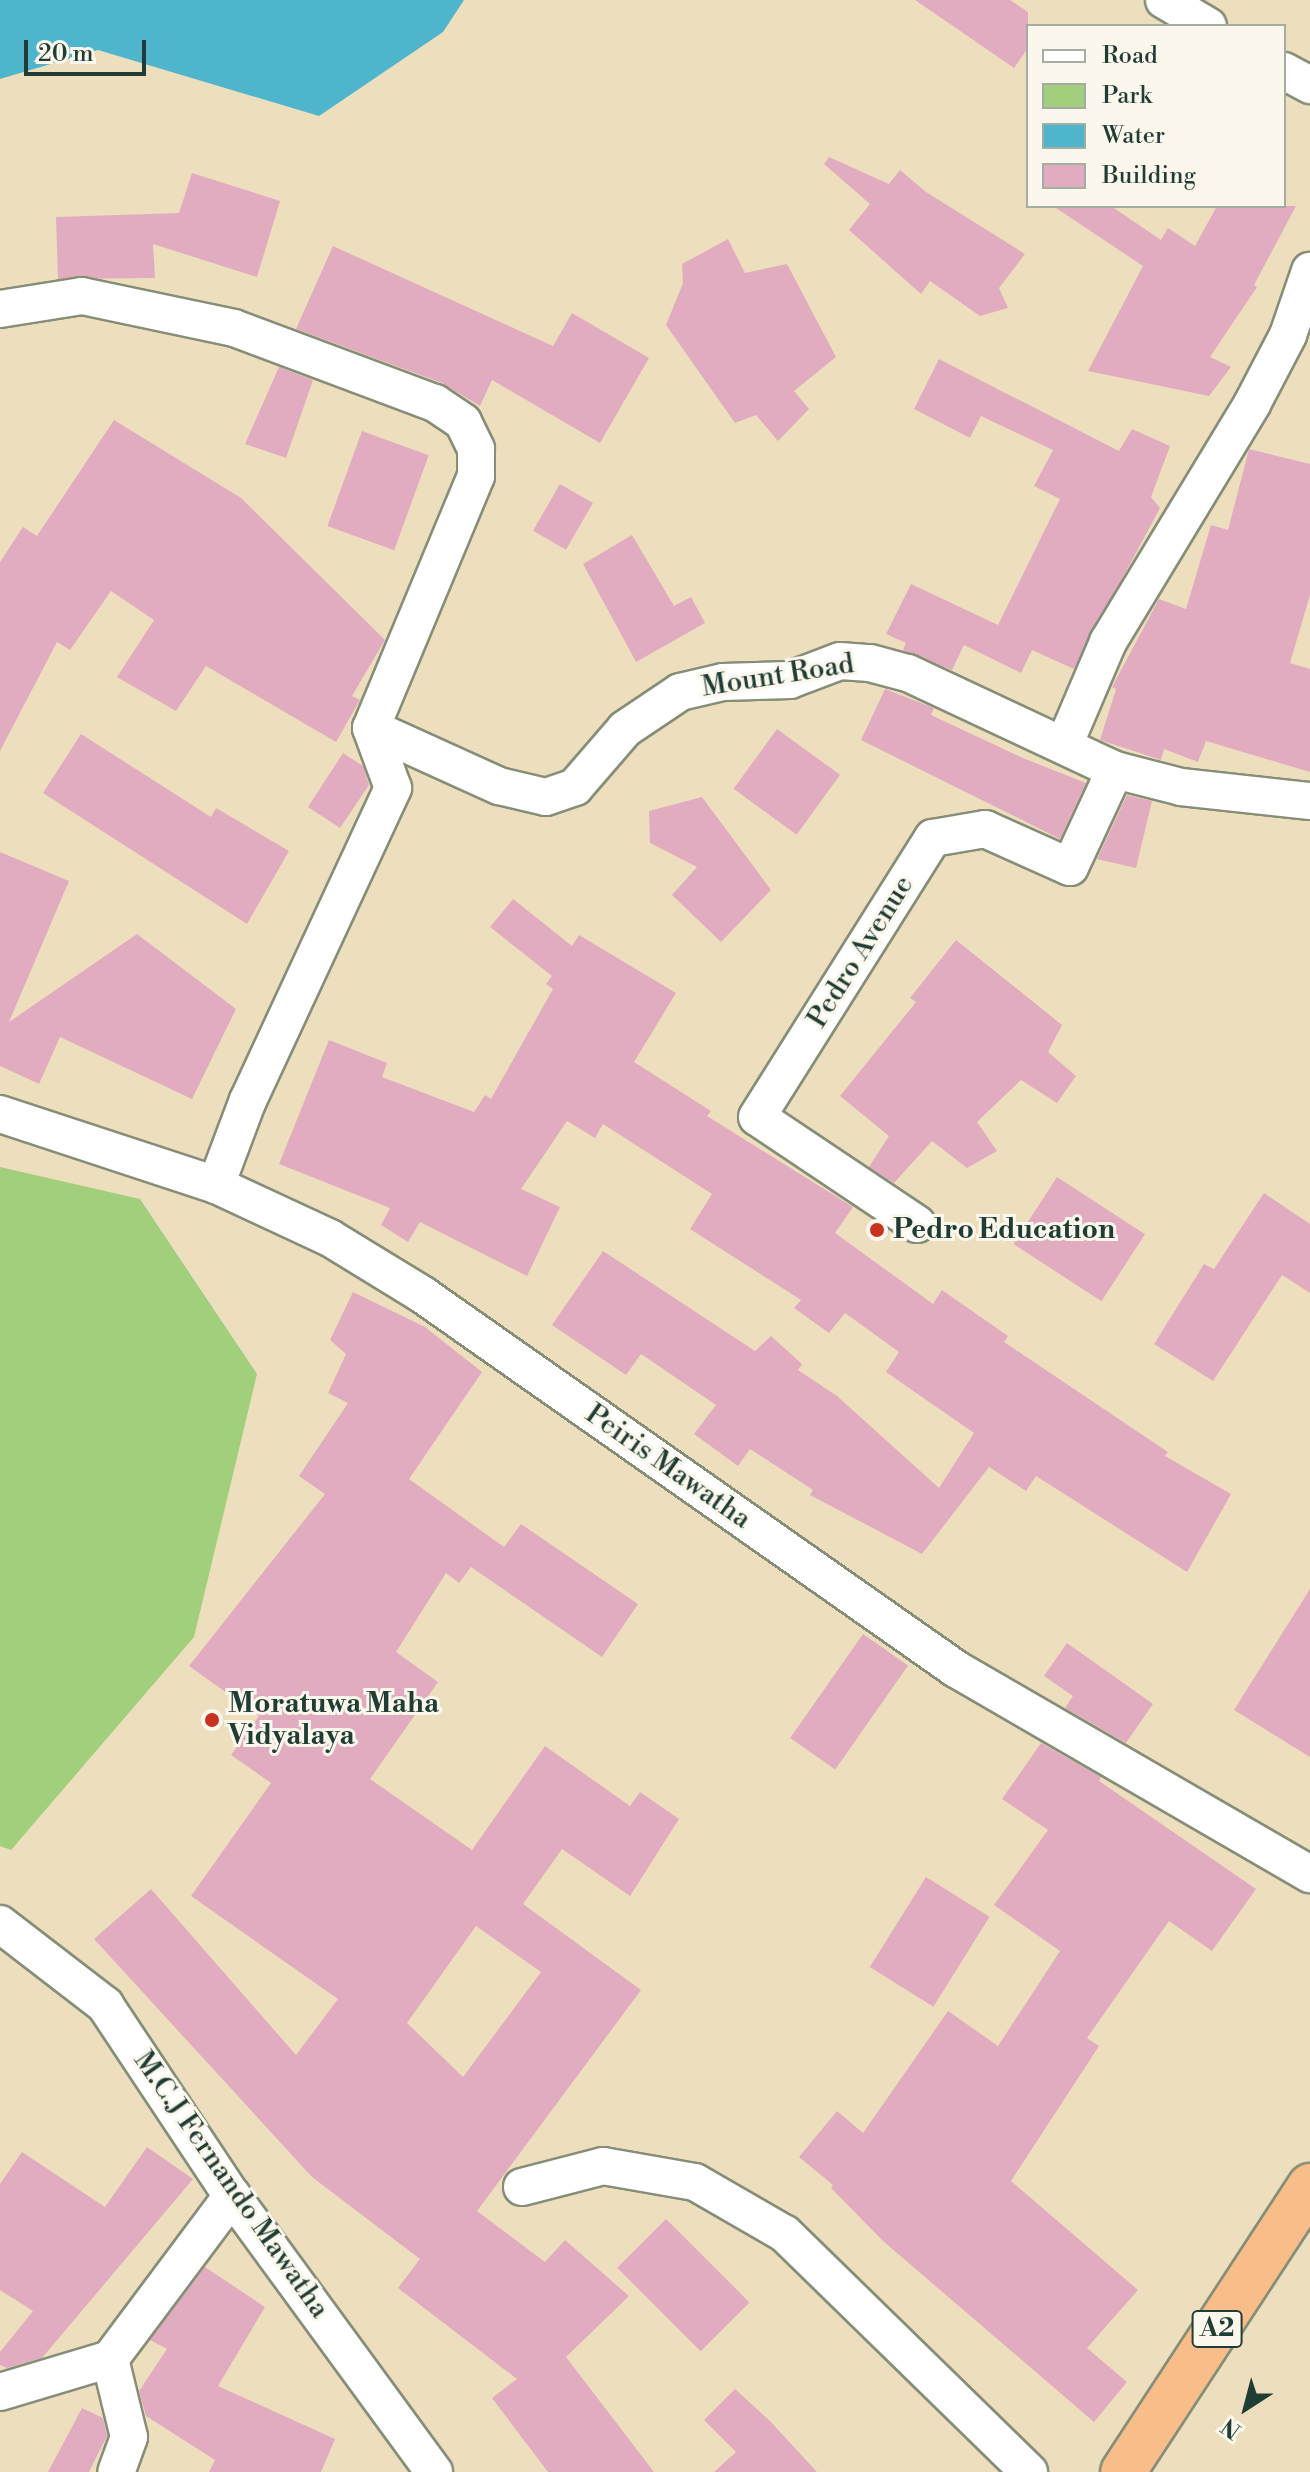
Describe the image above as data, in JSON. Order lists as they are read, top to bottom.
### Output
{
  "streets": {
    "highway": ["A2"],
    "street": [
      "Mount Road",
      "Pedro Avenue",
      "Peiris Mawatha",
      "M.C.J Fernando Mawatha"
    ]
  },
  "crossings": [
    ["Mount Road", "Pedro Avenue"]
  ],
  "places": ["Pedro Education", "Moratuwa Maha Vidyalaya"],
  "legend": [
    "Road",
    "Park",
    "Water",
    "Building"
  ],
  "scale_bar": "20 m",
  "north": "bottom left"
}
